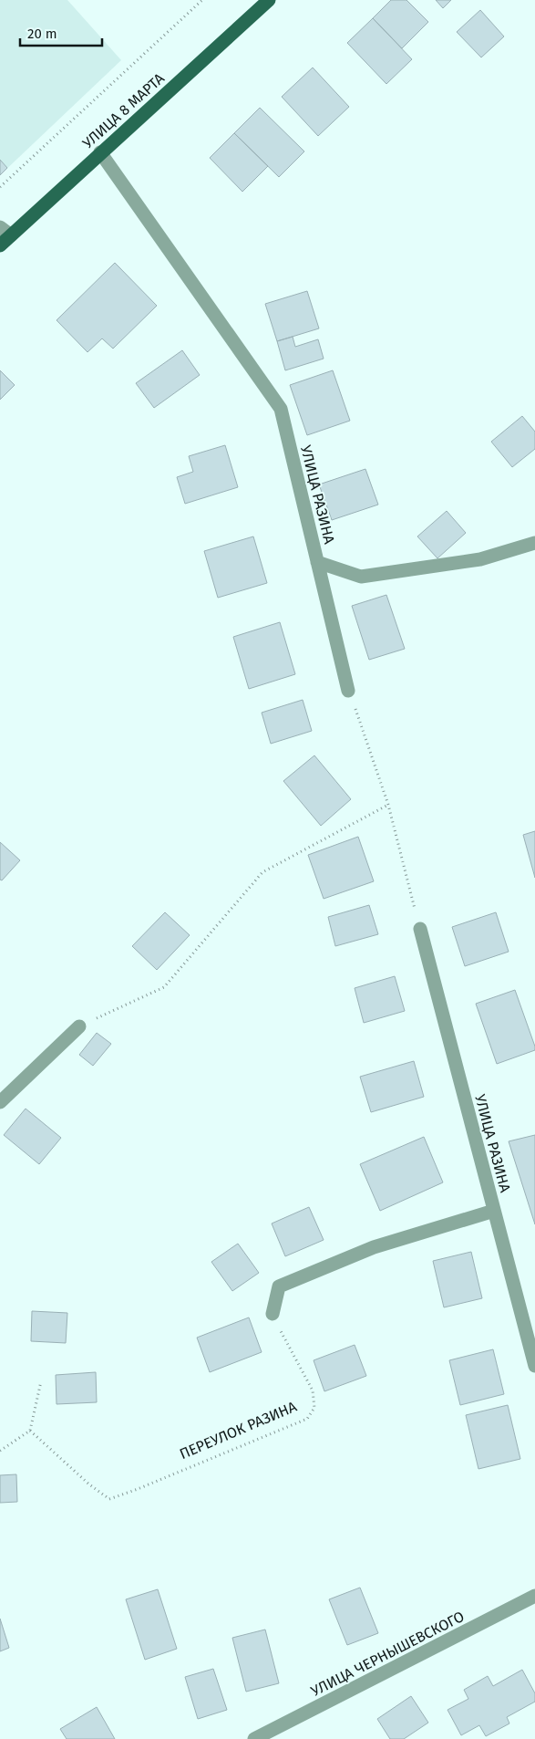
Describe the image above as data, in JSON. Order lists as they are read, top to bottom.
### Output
{
  "streets": {
    "main road": ["УЛИЦА 8 МАРТА"],
    "street": ["УЛИЦА РАЗИНА", "УЛИЦА ЧЕРНЫШЕВСКОГО"],
    "path": ["ПЕРЕУЛОК РАЗИНА"]
  },
  "crossings": [
    ["УЛИЦА 8 МАРТА", "УЛИЦА РАЗИНА"]
  ],
  "scale_bar": "20 m"
}
